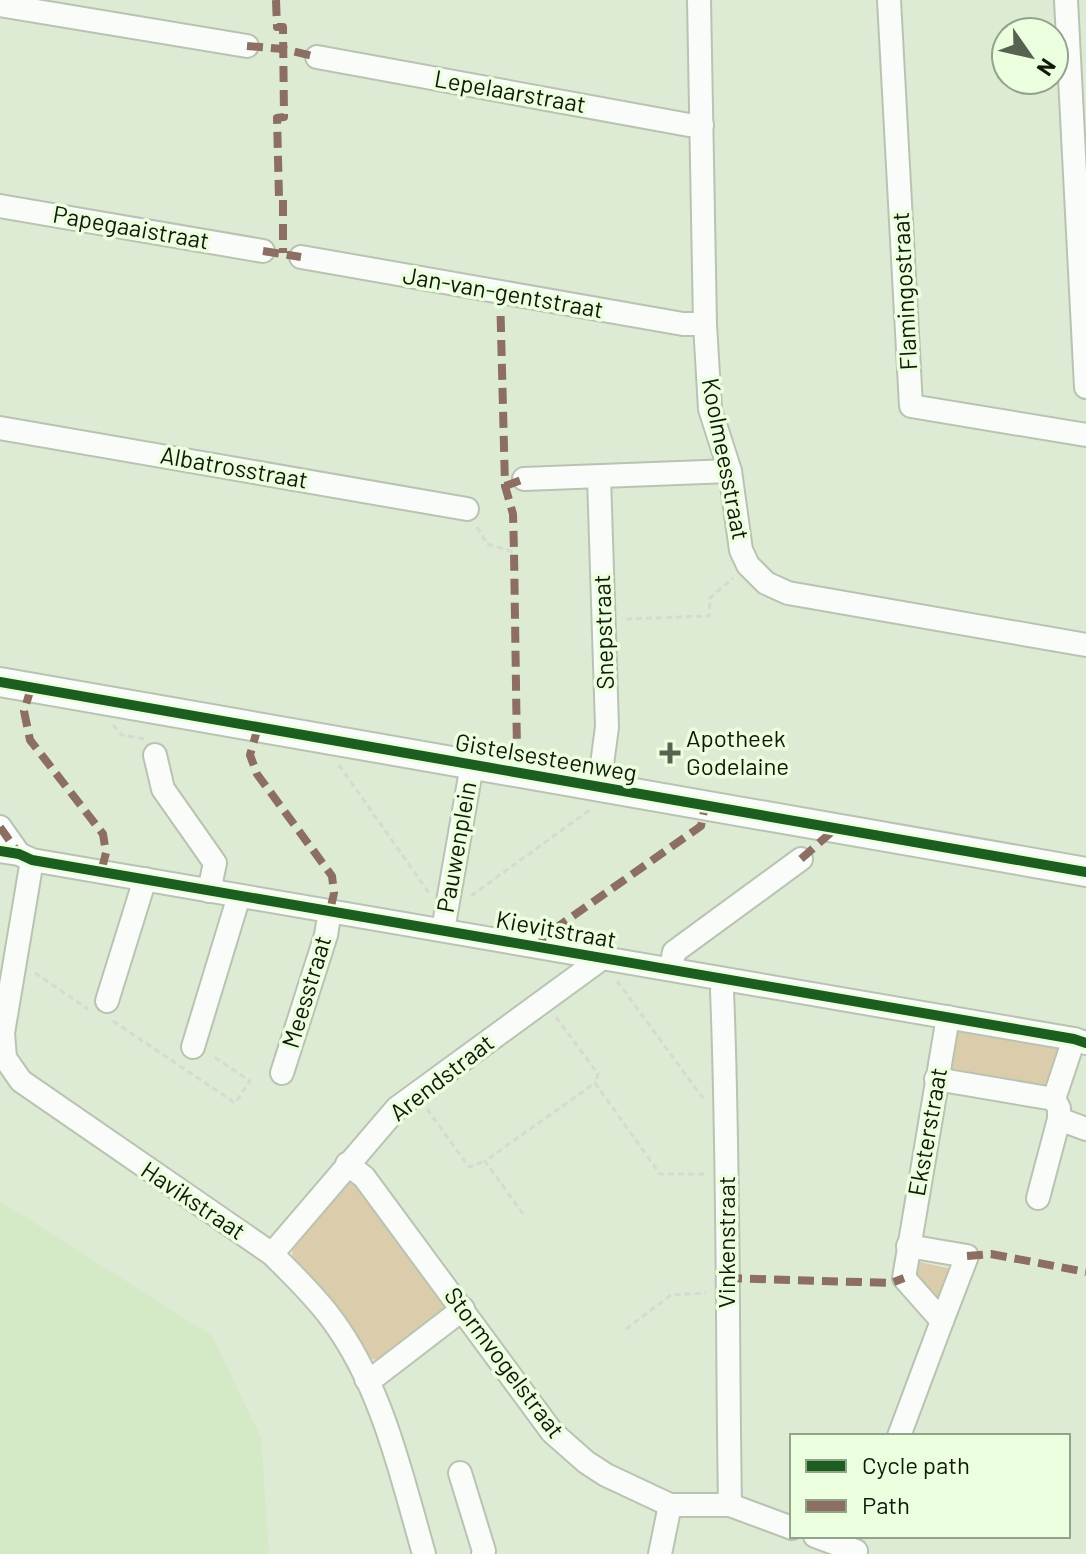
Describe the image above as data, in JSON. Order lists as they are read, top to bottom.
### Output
{
  "streets": {
    "main road": ["Gistelsesteenweg"],
    "street": [
      "Lepelaarstraat",
      "Papegaaistraat",
      "Flamingostraat",
      "Jan-van-gentstraat",
      "Koolmeesstraat",
      "Albatrosstraat",
      "Snepstraat",
      "Pauwenplein",
      "Kievitstraat",
      "Meesstraat",
      "Arendstraat",
      "Eksterstraat",
      "Havikstraat",
      "Vinkenstraat",
      "Stormvogelstraat"
    ]
  },
  "crossings": [
    ["Lepelaarstraat", "Koolmeesstraat"],
    ["Jan-van-gentstraat", "Koolmeesstraat"],
    ["Snepstraat", "Gistelsesteenweg"],
    ["Gistelsesteenweg", "Pauwenplein"],
    ["Pauwenplein", "Kievitstraat"],
    ["Kievitstraat", "Meesstraat"],
    ["Kievitstraat", "Arendstraat"],
    ["Kievitstraat", "Eksterstraat"],
    ["Kievitstraat", "Havikstraat"],
    ["Kievitstraat", "Vinkenstraat"],
    ["Arendstraat", "Havikstraat"],
    ["Arendstraat", "Stormvogelstraat"],
    ["Vinkenstraat", "Stormvogelstraat"]
  ],
  "places": {
    "health": ["Apotheek Godelaine"]
  },
  "legend": ["Cycle path", "Path"],
  "north": "bottom right"
}
